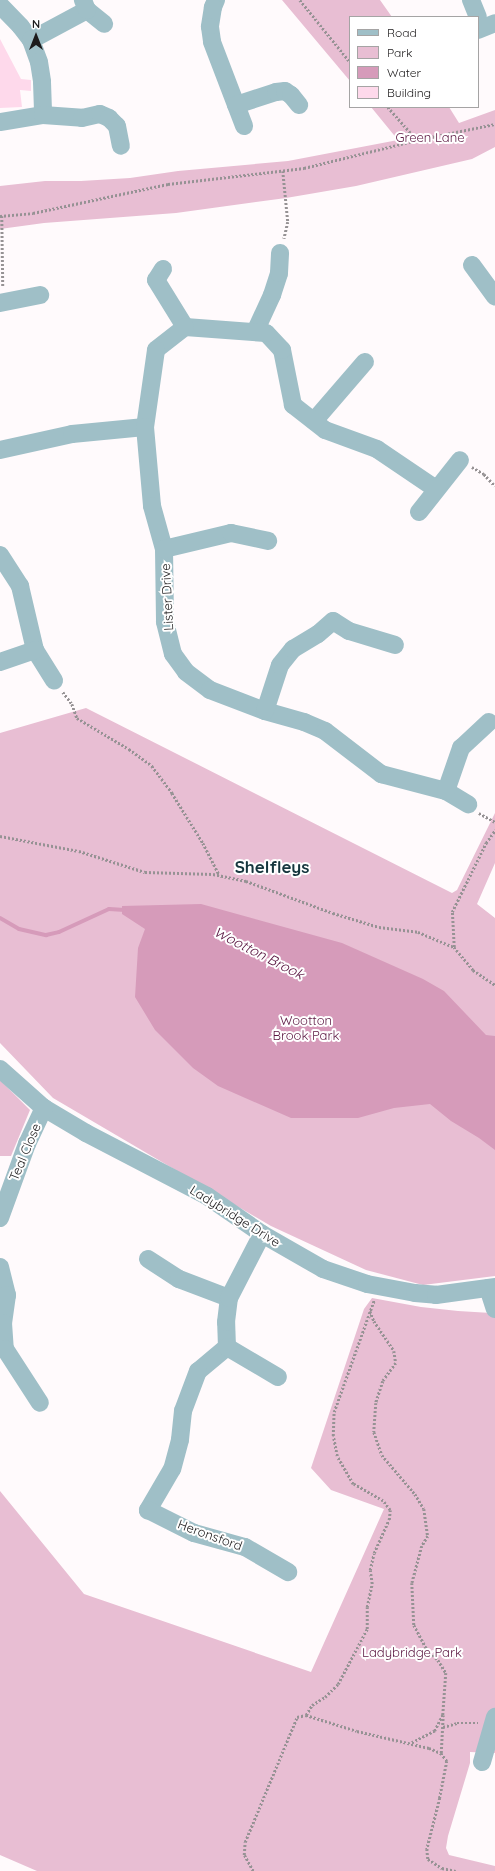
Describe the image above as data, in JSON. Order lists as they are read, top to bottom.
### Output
{
  "streets": {
    "street": [
      "Lister Drive",
      "Teal Close",
      "Ladybridge Drive",
      "Heronsford"
    ]
  },
  "crossings": [
    ["Teal Close", "Ladybridge Drive"]
  ],
  "districts": ["Shelfleys"],
  "water": ["Wootton Brook"],
  "parks": ["Green Lane", "Wootton Brook Park", "Ladybridge Park"],
  "legend": [
    "Road",
    "Park",
    "Water",
    "Building"
  ],
  "north": "top"
}
